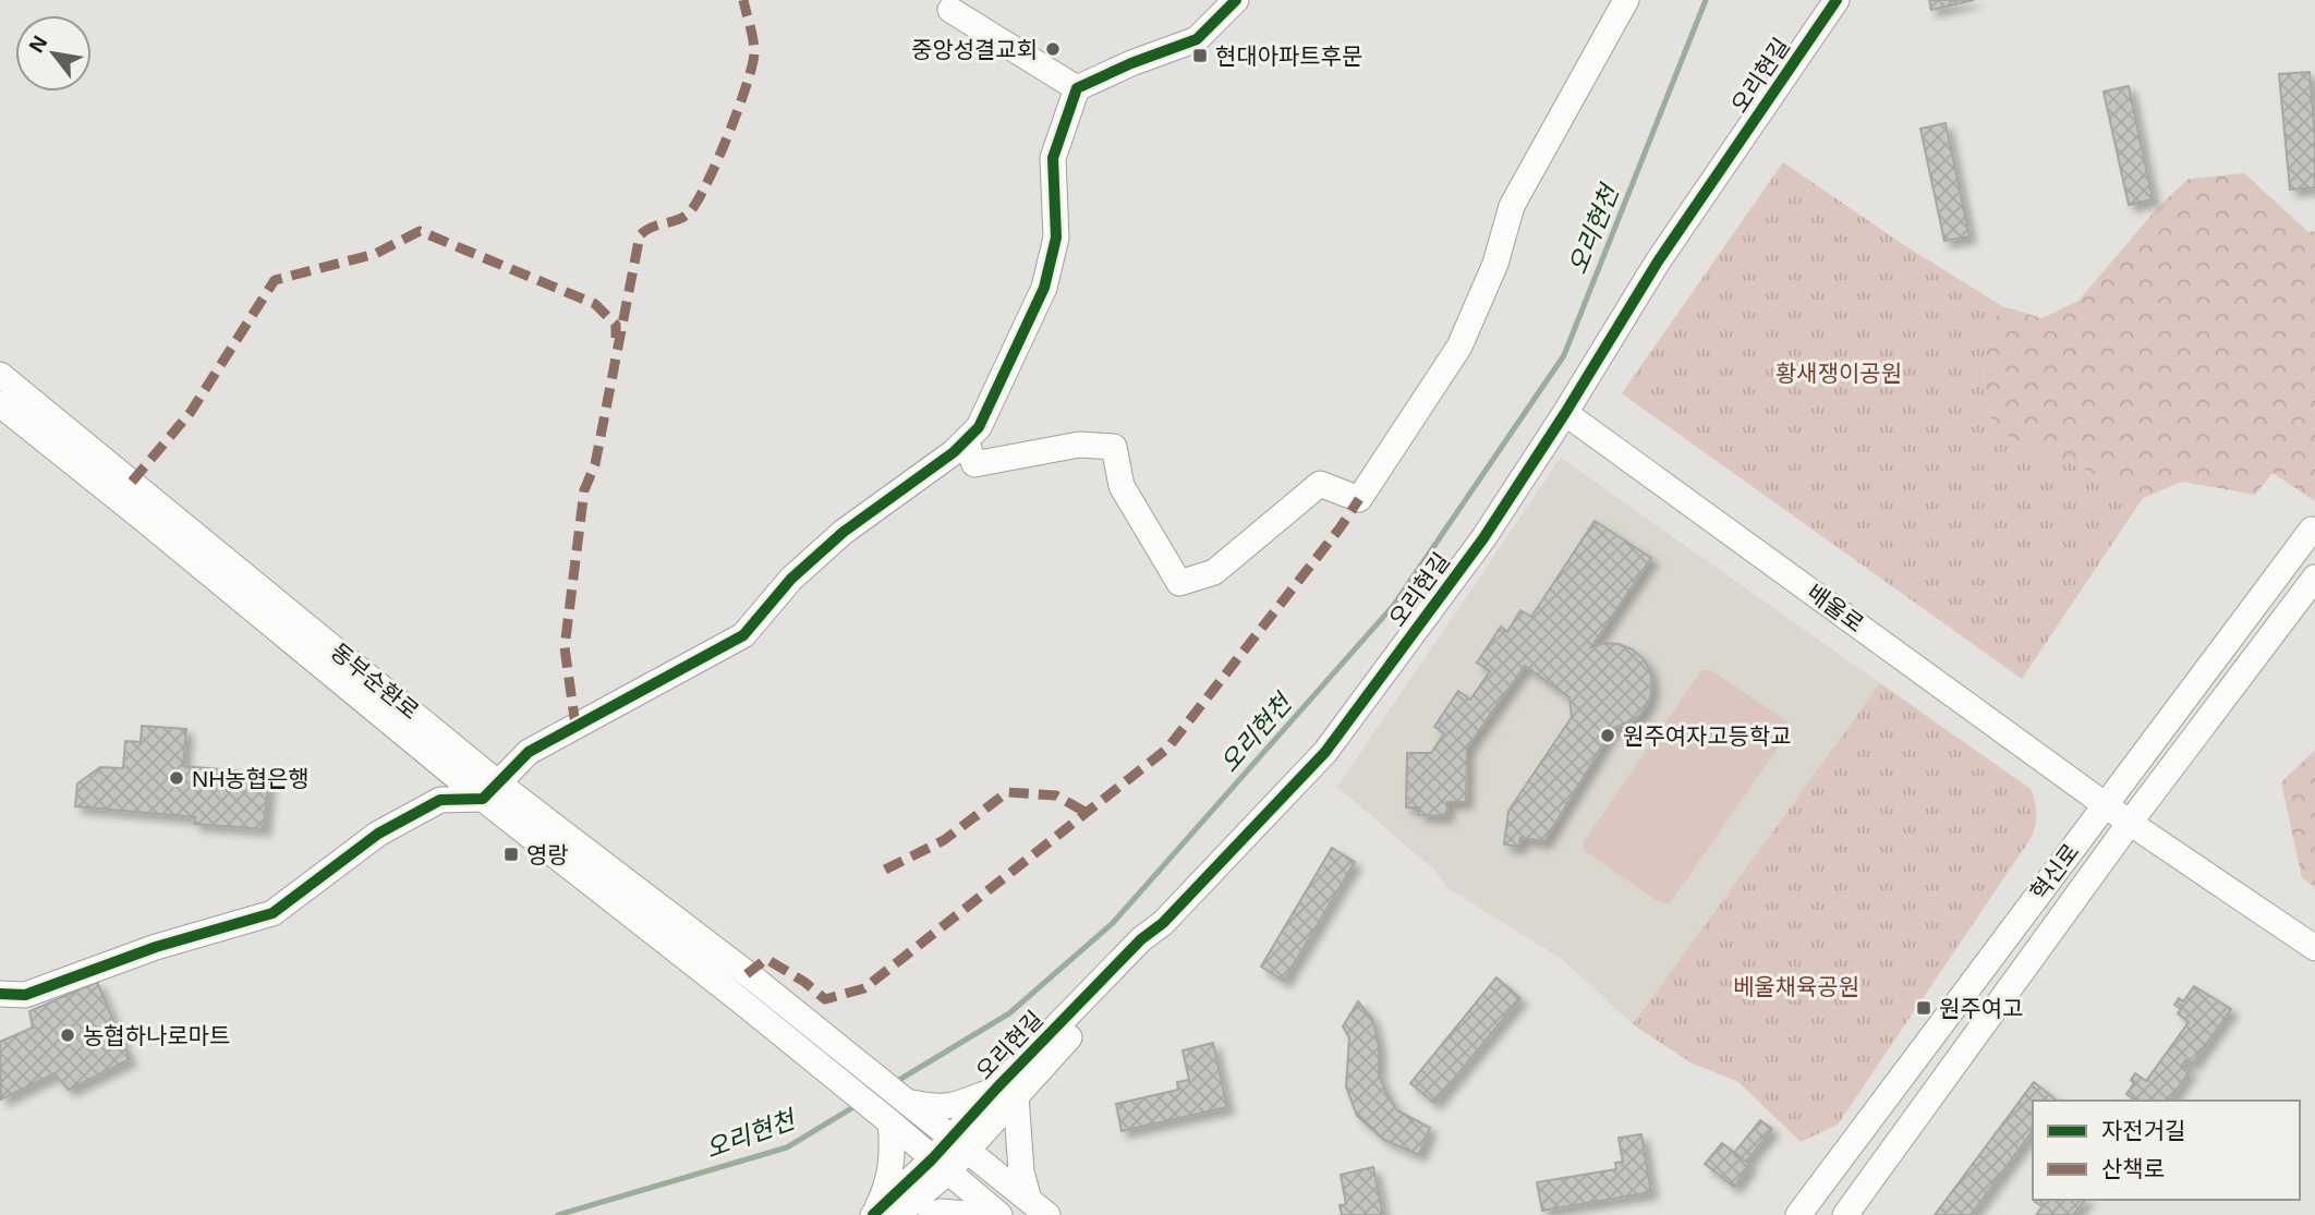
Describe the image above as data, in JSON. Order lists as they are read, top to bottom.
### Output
{
  "streets": {
    "street": [
      "오리현길",
      "배울로",
      "동부순환로",
      "혁신로"
    ]
  },
  "crossings": [
    ["오리현길", "배울로"],
    ["배울로", "혁신로"]
  ],
  "water": ["오리현천"],
  "parks": ["황새쟁이공원", "베울채육공원"],
  "places": {
    "other": [
      "중앙성결교회",
      "원주여자고등학교",
      "NH농협은행",
      "농협하나로마트"
    ],
    "transit": ["현대아파트후문", "영랑", "원주여고"]
  },
  "legend": ["자전거길", "산책로"],
  "north": "top left"
}
